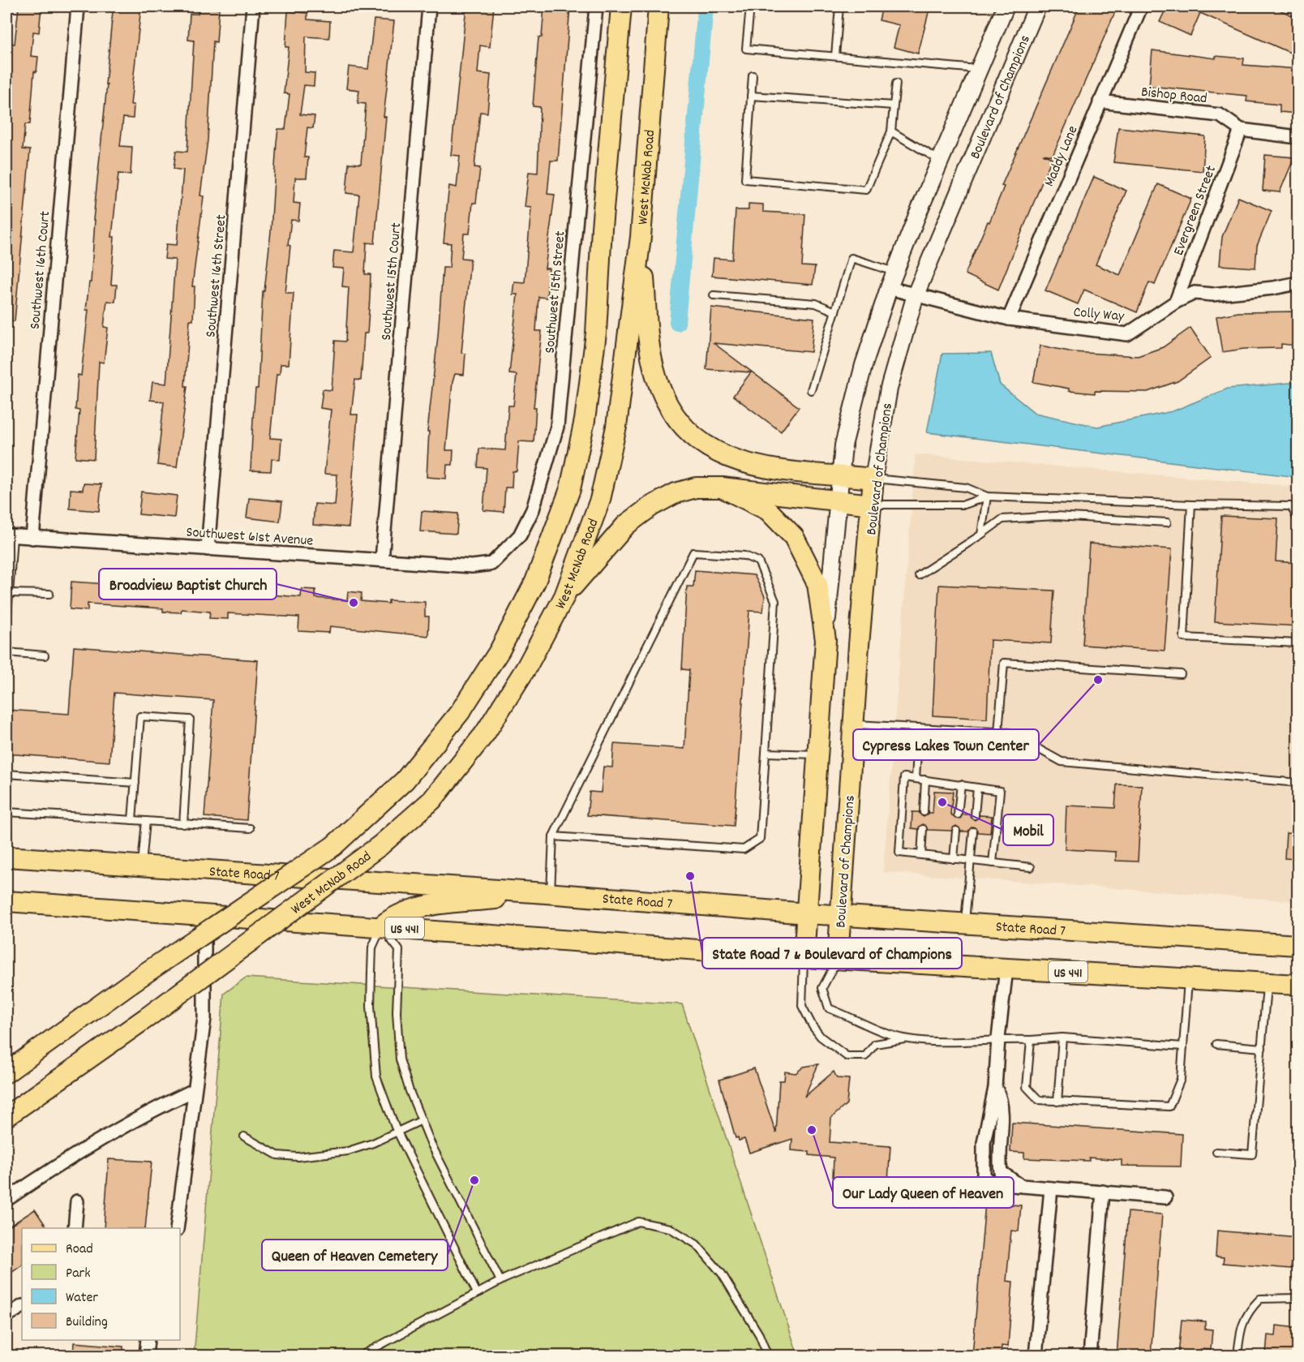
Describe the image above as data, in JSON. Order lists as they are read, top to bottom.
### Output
{
  "streets": {
    "main road": [
      "Boulevard of Champions",
      "West McNab Road",
      "State Road 7",
      "US 441"
    ],
    "street": [
      "Bishop Road",
      "Maddy Lane",
      "Evergreen Street",
      "Southwest 16th Court",
      "Southwest 16th Street",
      "Southwest 15th Court",
      "Southwest 15th Street",
      "Colly Way",
      "Southwest 61st Avenue"
    ]
  },
  "crossings": [
    ["Bishop Road", "Maddy Lane"],
    ["Bishop Road", "Evergreen Street"],
    ["Boulevard of Champions", "Colly Way"],
    ["Boulevard of Champions", "State Road 7"],
    ["Boulevard of Champions", "US 441"],
    ["Maddy Lane", "Colly Way"],
    ["Evergreen Street", "Colly Way"],
    ["Southwest 16th Court", "Southwest 61st Avenue"],
    ["Southwest 16th Street", "Southwest 61st Avenue"],
    ["Southwest 15th Court", "Southwest 61st Avenue"],
    ["Southwest 15th Street", "Southwest 61st Avenue"]
  ],
  "places": [
    "Broadview Baptist Church",
    "Cypress Lakes Town Center",
    "Mobil",
    "State Road 7 & Boulevard of Champions",
    "Our Lady Queen of Heaven",
    "Queen of Heaven Cemetery"
  ],
  "legend": [
    "Road",
    "Park",
    "Water",
    "Building"
  ]
}
